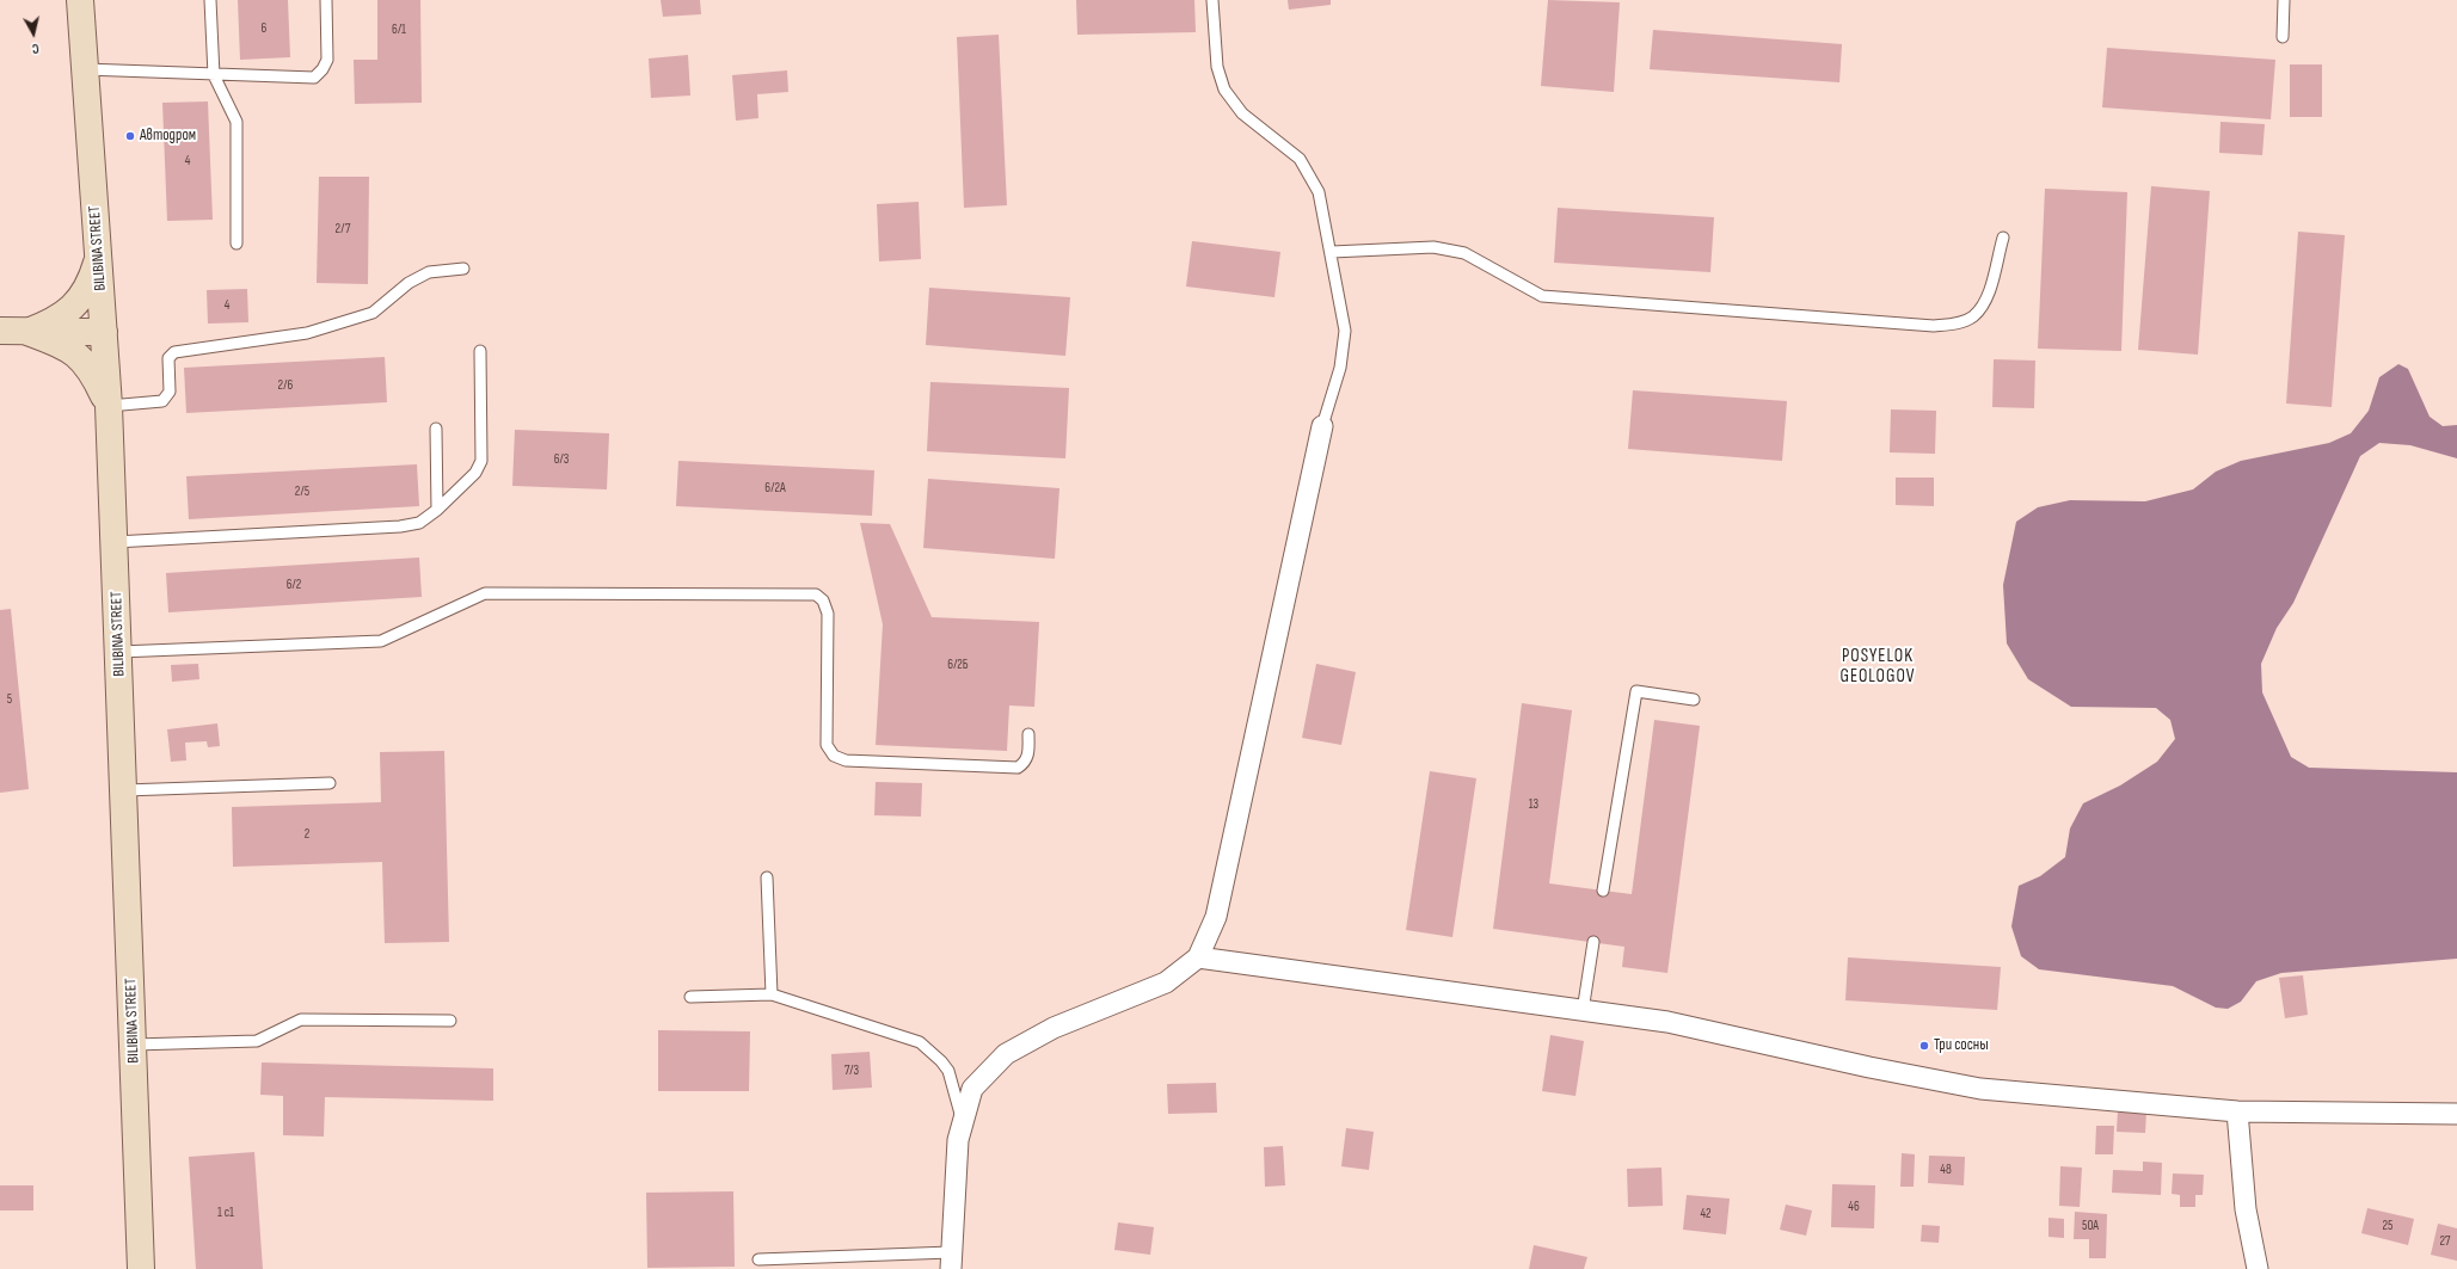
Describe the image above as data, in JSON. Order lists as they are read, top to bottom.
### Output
{
  "streets": {
    "main road": ["BILIBINA STREET"]
  },
  "districts": ["POSYELOK GEOLOGOV"],
  "places": ["Автодром", "Три сосны"],
  "house_numbers": [
    "6",
    "6/1",
    "4",
    "2/7",
    "4",
    "2/6",
    "6/3",
    "6/2А",
    "2/5",
    "6/2",
    "6/2Б",
    "5",
    "13",
    "2",
    "7/3",
    "48",
    "46",
    "1 с1",
    "42",
    "50А",
    "25",
    "27"
  ],
  "north": "bottom"
}
